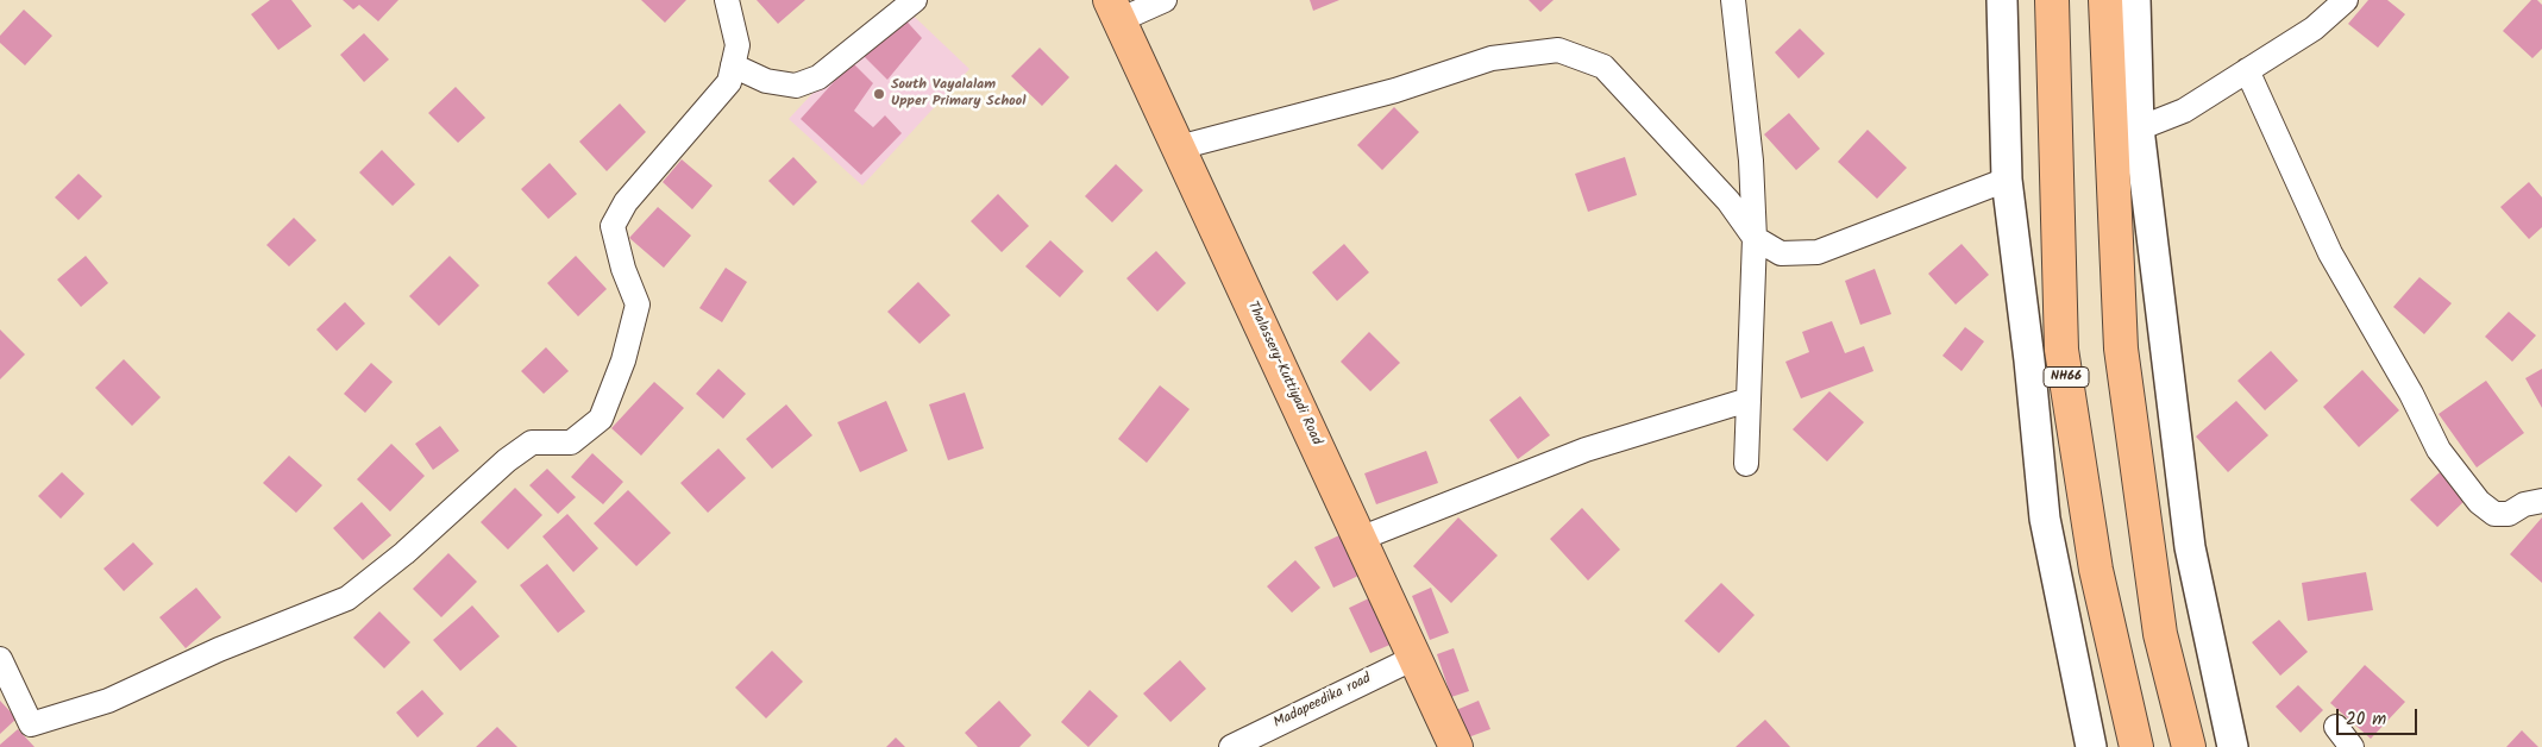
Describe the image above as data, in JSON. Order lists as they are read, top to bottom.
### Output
{
  "streets": {
    "main road": ["Thalassery-Kuttiyadi Road", "NH66"],
    "street": ["Madapeedika road"]
  },
  "crossings": [
    ["Thalassery-Kuttiyadi Road", "Madapeedika road"]
  ],
  "places": ["South Vayalalam Upper Primary School"],
  "scale_bar": "20 m"
}
